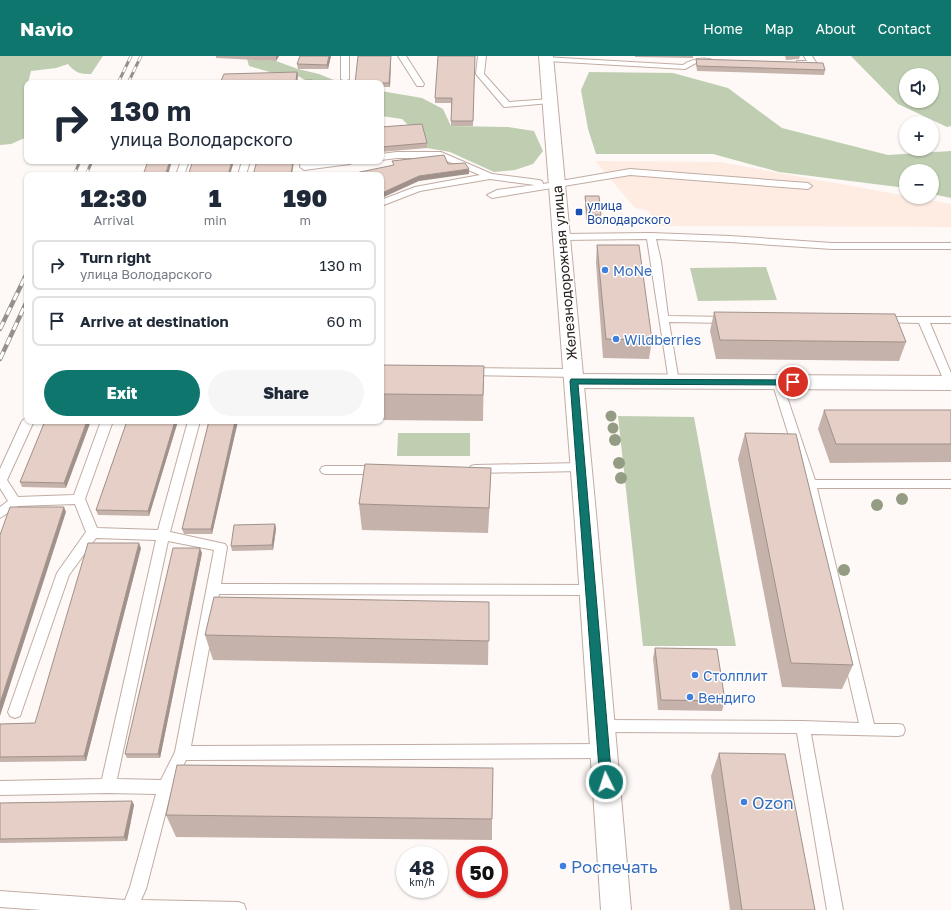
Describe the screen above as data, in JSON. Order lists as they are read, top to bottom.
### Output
{
  "streets": {
    "main road": ["Железнодорожная улица"]
  },
  "places": {
    "transit": ["улица Володарского"],
    "other": [
      "MoNe",
      "Wildberries",
      "Столплит",
      "Вендиго",
      "Ozon",
      "Роспечать"
    ]
  },
  "page": {
    "header": "Navio",
    "nav": [
      "Home",
      "Map",
      "About",
      "Contact"
    ],
    "map_buttons": ["+", "−"],
    "turn": ["130 m", "улица Володарского"],
    "eta": [
      "12:30",
      "Arrival",
      "1",
      "min",
      "190",
      "m"
    ],
    "list": [
      {
        "name": "Turn right",
        "note": "улица Володарского",
        "value": "130 m"
      },
      {
        "name": "Arrive at destination",
        "value": "60 m"
      }
    ],
    "buttons": ["Exit", "Share"],
    "speed": "48 km/h",
    "limit": "50"
  }
}
